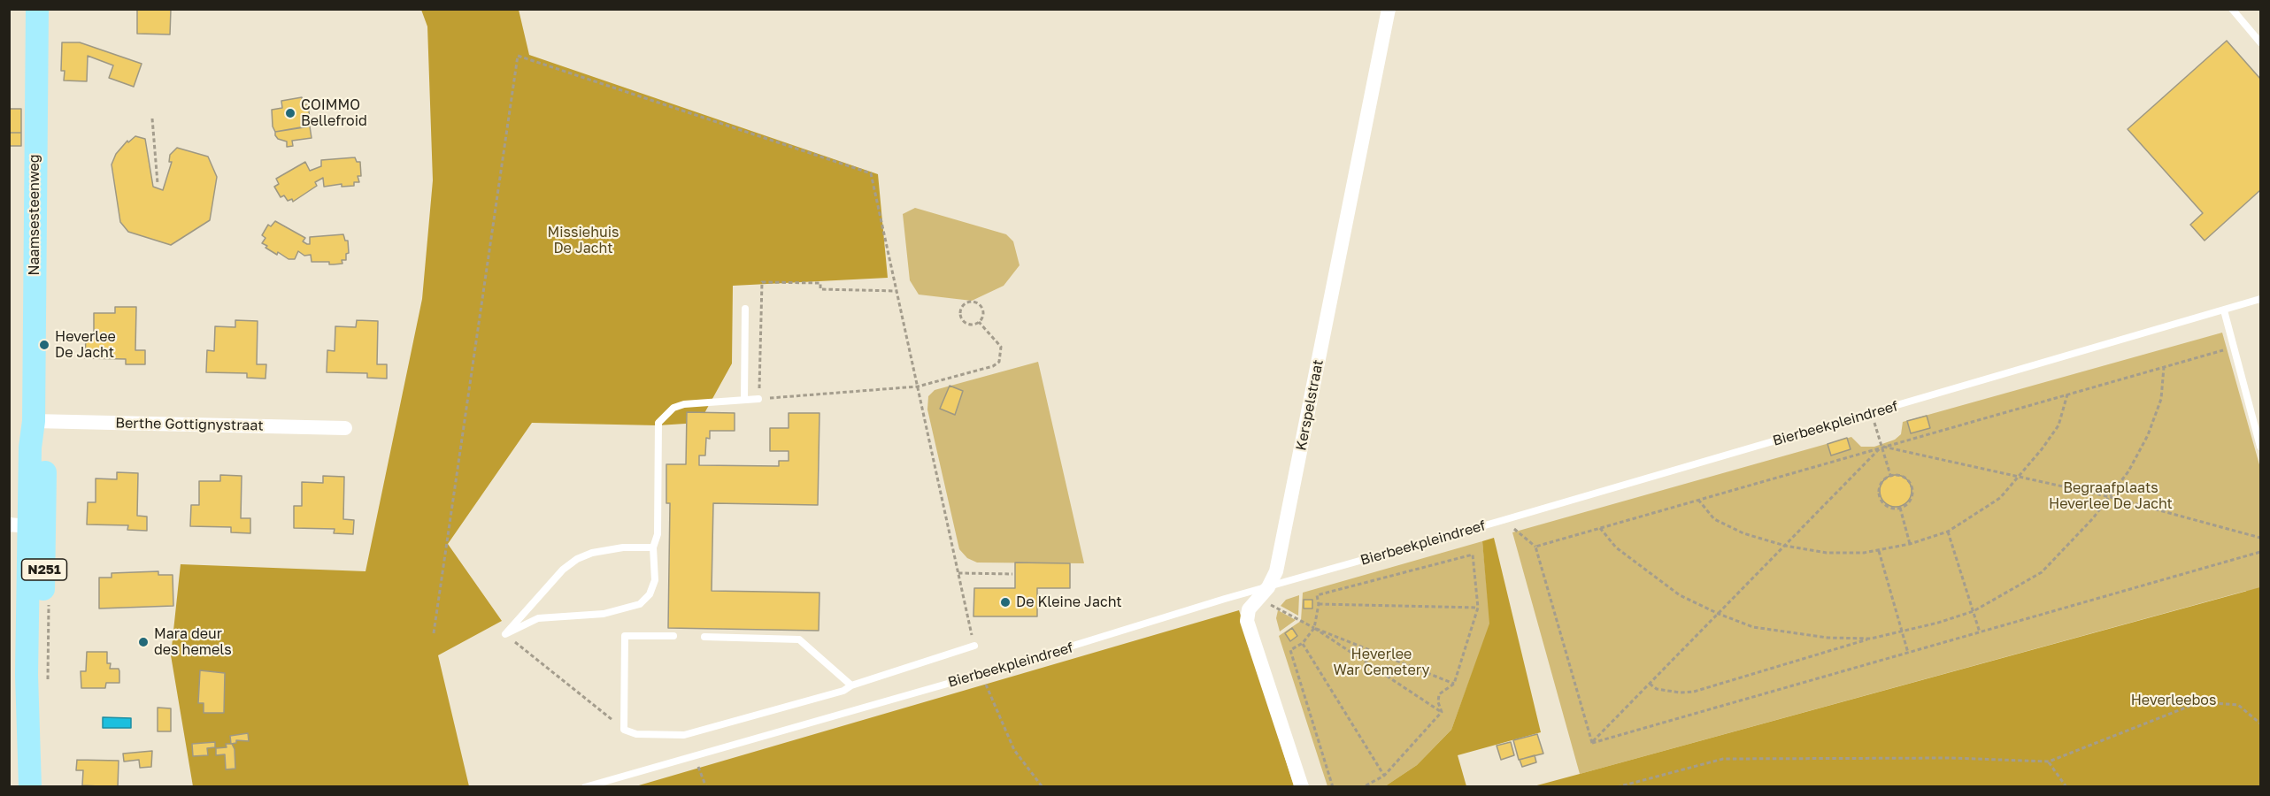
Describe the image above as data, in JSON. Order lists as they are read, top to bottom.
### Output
{
  "streets": {
    "main road": ["Naamsesteenweg", "N251"],
    "street": ["Kerspelstraat", "Berthe Gottignystraat"],
    "lane": ["Bierbeekpleindreef"]
  },
  "crossings": [
    ["Naamsesteenweg", "Berthe Gottignystraat"],
    ["Kerspelstraat", "Bierbeekpleindreef"]
  ],
  "parks": [
    "Missiehuis De Jacht",
    "Begraafplaats Heverlee De Jacht",
    "Heverlee War Cemetery",
    "Heverleebos"
  ],
  "places": [
    "COIMMO Bellefroid",
    "Heverlee De Jacht",
    "De Kleine Jacht",
    "Mara deur des hemels"
  ]
}
